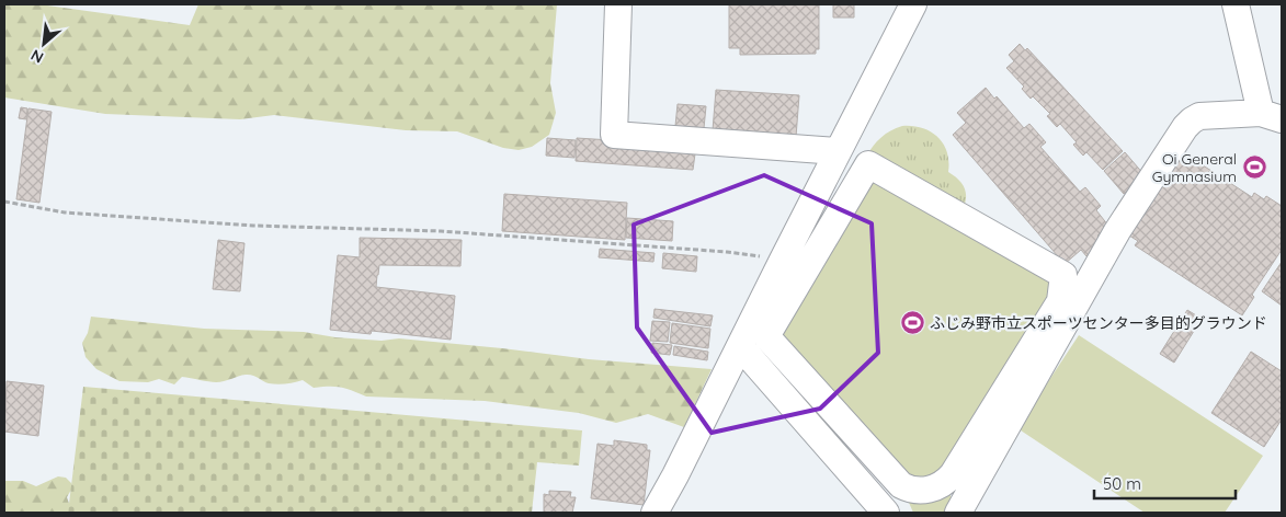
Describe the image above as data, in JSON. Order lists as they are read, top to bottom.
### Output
{
  "places": {
    "sports": ["Oi General Gymnasium", "ふじみ野市⽴スポーツセンター多⽬的グラウンド"]
  },
  "scale_bar": "50 m",
  "north": "bottom left"
}
